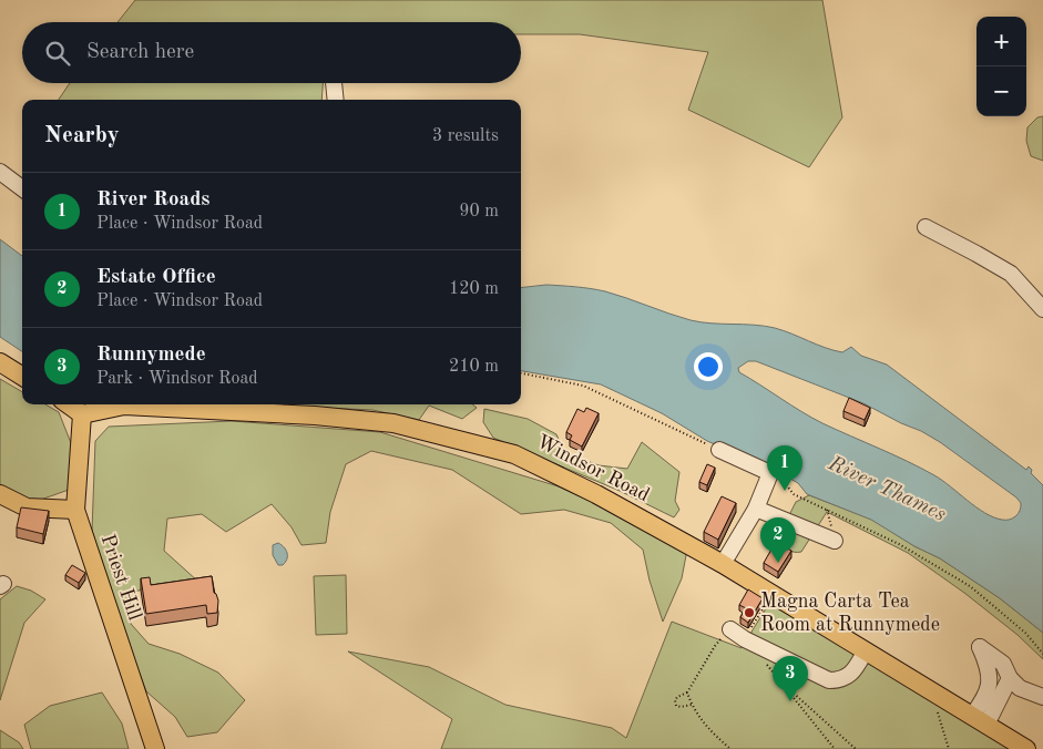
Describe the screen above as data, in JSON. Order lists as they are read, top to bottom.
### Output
{
  "streets": {
    "main road": ["Windsor Road", "Priest Hill"]
  },
  "crossings": [
    ["Windsor Road", "Priest Hill"]
  ],
  "water": ["River Thames"],
  "places": ["Magna Carta Tea Room at Runnymede"],
  "page": {
    "map_buttons": ["+", "−"],
    "search": "Search here",
    "heading": ["Nearby", "3 results"],
    "list": [
      {
        "mark": "1",
        "name": "River Roads",
        "note": "Place · Windsor Road",
        "value": "90 m"
      },
      {
        "mark": "2",
        "name": "Estate Office",
        "note": "Place · Windsor Road",
        "value": "120 m"
      },
      {
        "mark": "3",
        "name": "Runnymede",
        "note": "Park · Windsor Road",
        "value": "210 m"
      }
    ],
    "pins": ["1", "2", "3"]
  }
}
